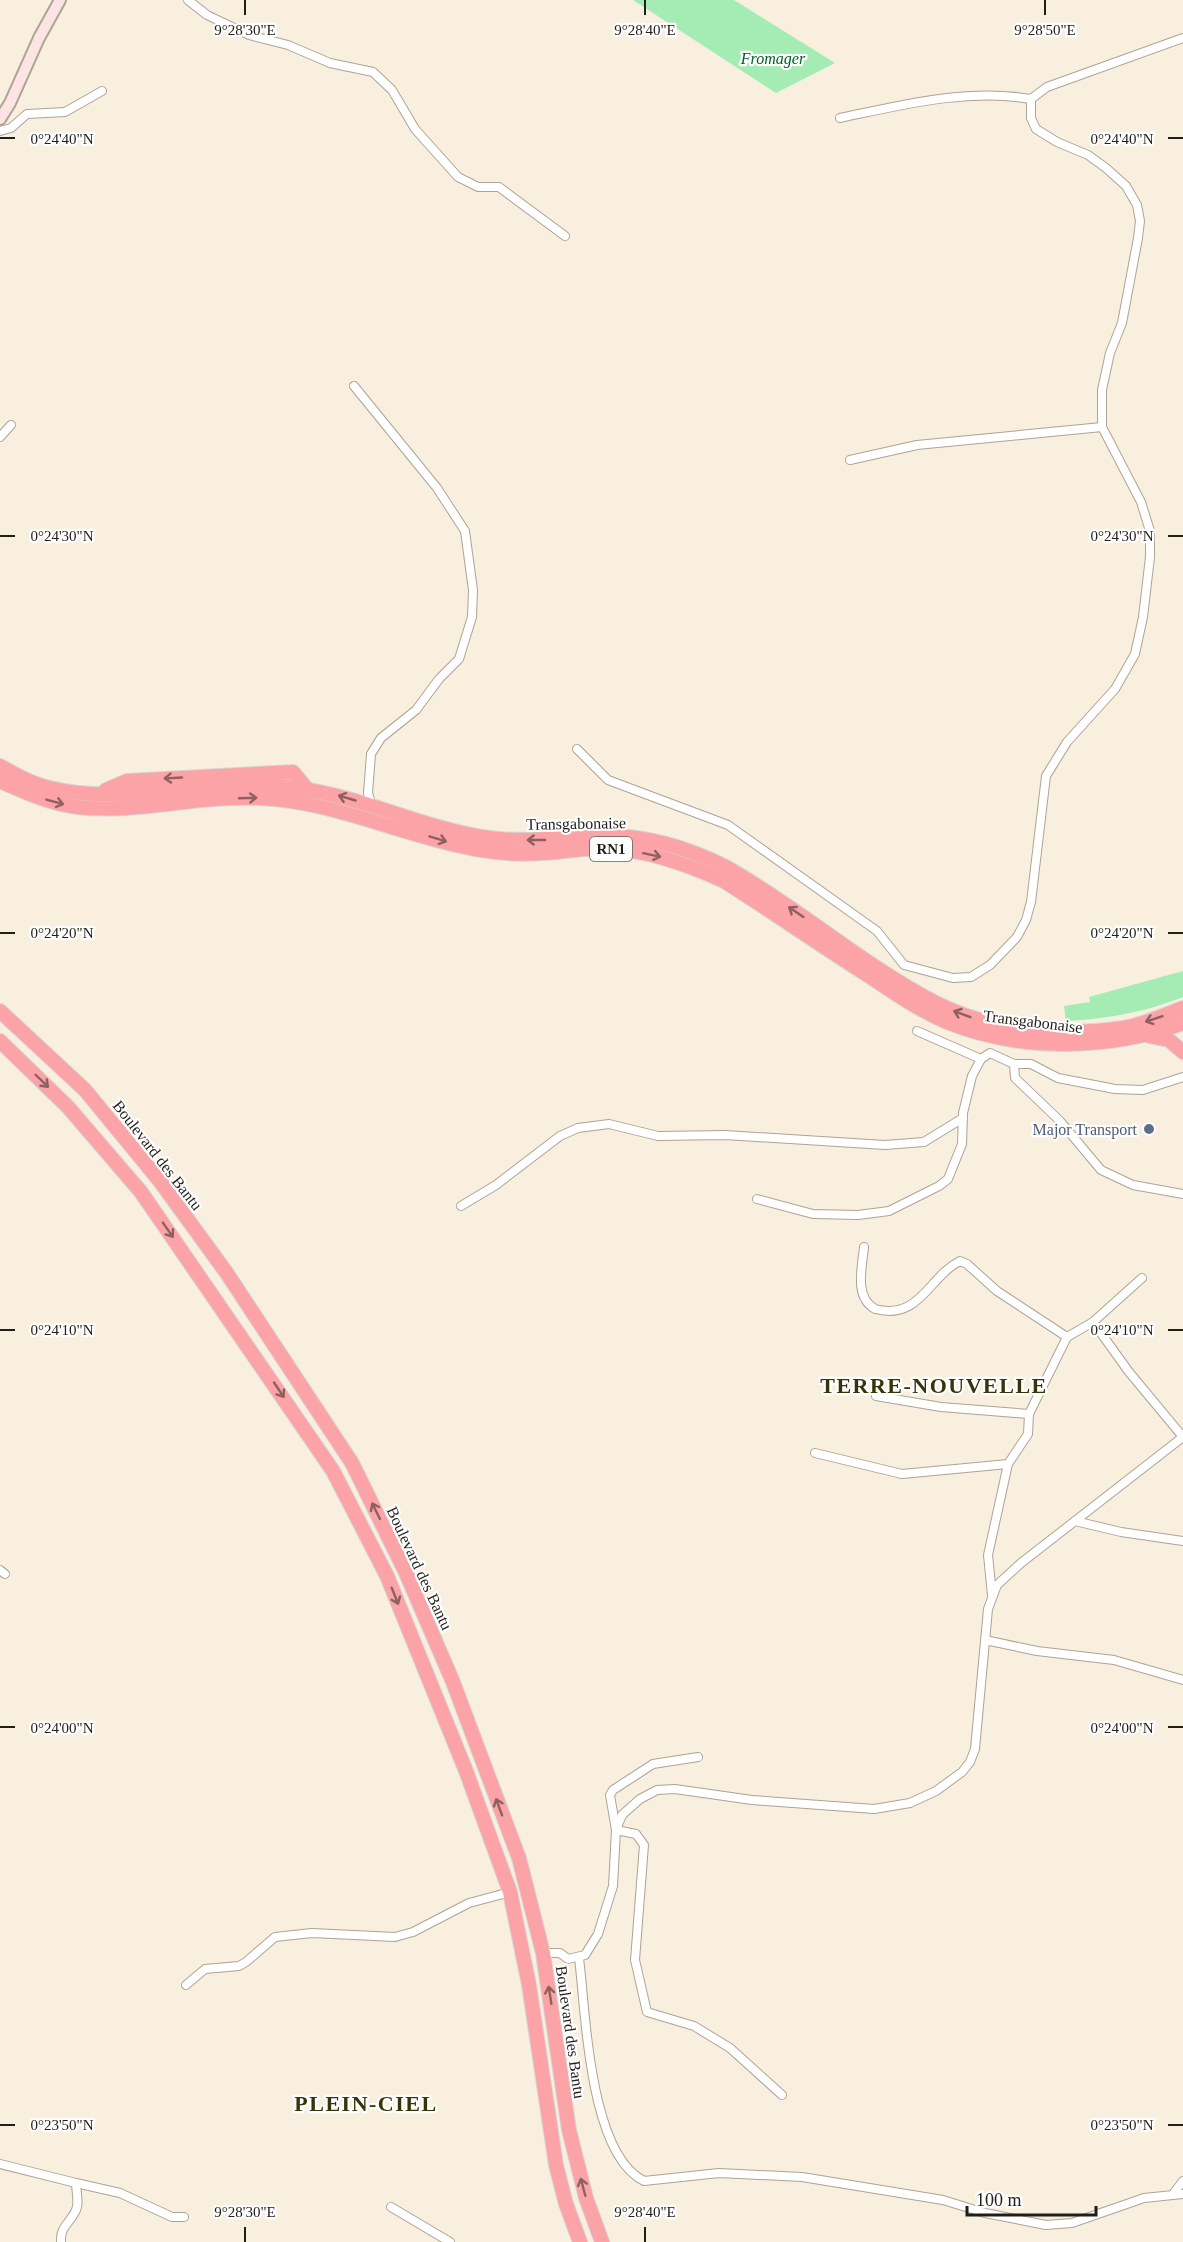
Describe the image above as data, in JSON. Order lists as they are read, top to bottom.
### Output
{
  "streets": {
    "highway": ["Transgabonaise", "RN1", "Boulevard des Bantu"]
  },
  "districts": ["TERRE-NOUVELLE", "PLEIN-CIEL"],
  "parks": ["Fromager"],
  "places": ["Major Transport"],
  "scale_bar": "100 m",
  "coordinates": [
    "9°28'30\"E",
    "9°28'40\"E",
    "9°28'50\"E",
    "0°24'40\"N",
    "0°24'30\"N",
    "0°24'20\"N",
    "0°24'10\"N",
    "0°24'00\"N",
    "0°23'50\"N"
  ]
}
